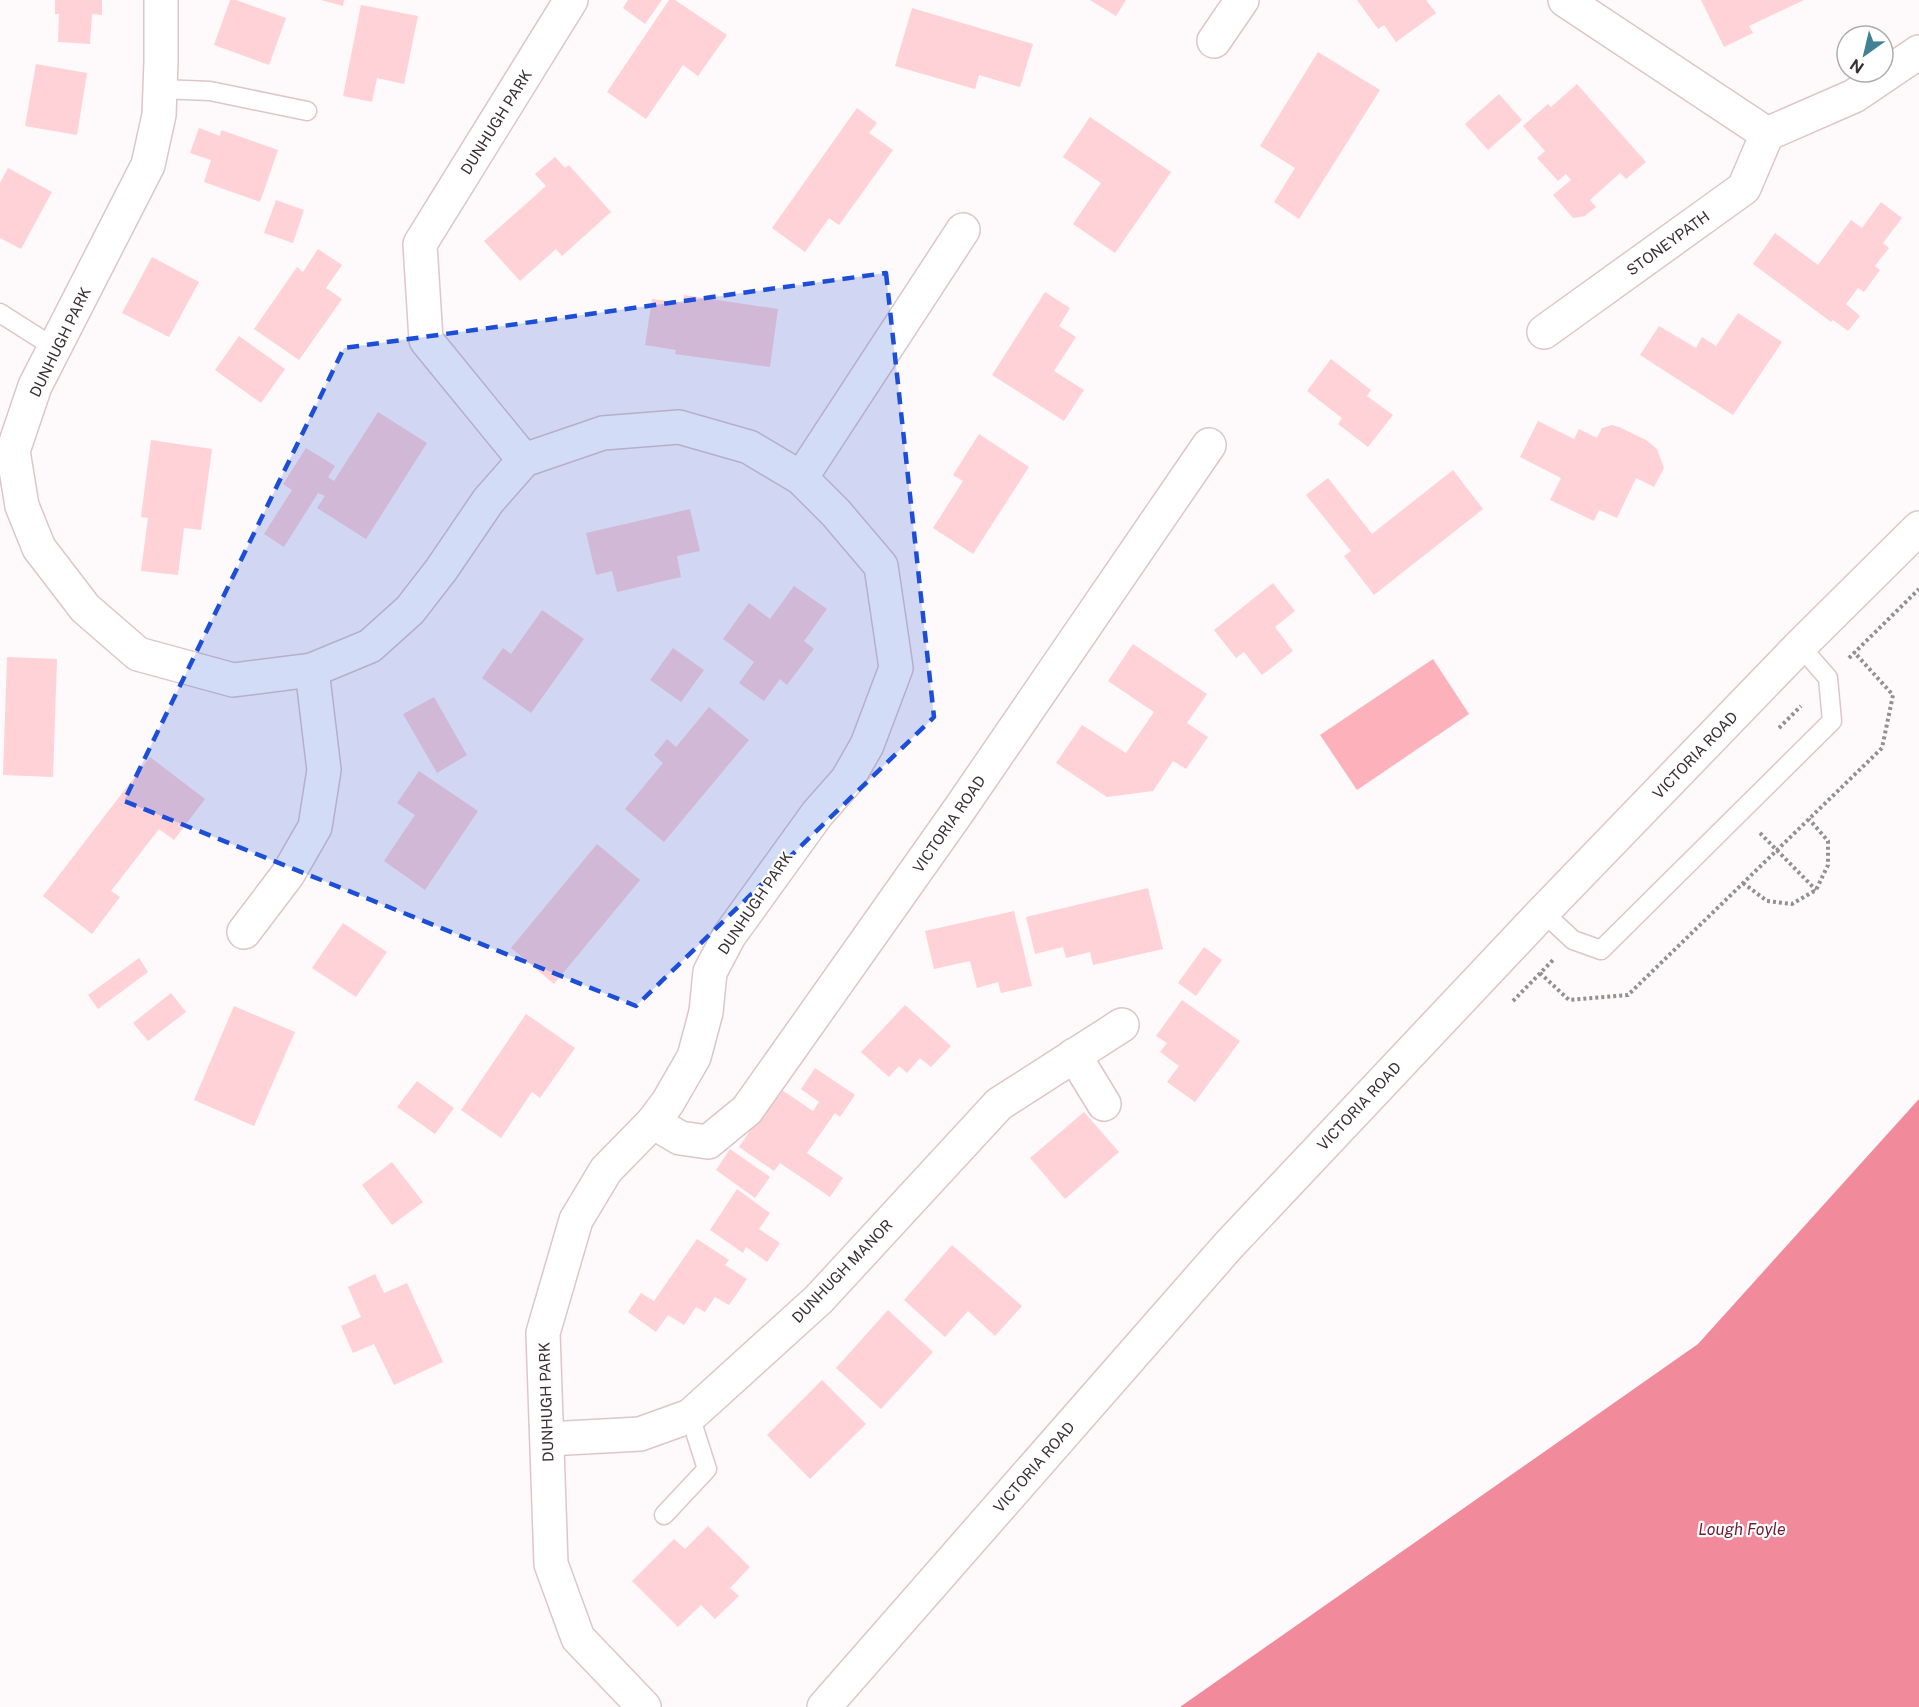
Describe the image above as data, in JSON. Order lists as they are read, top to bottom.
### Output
{
  "streets": {
    "main road": [
      "DUNHUGH PARK",
      "STONEYPATH",
      "VICTORIA ROAD",
      "DUNHUGH MANOR"
    ]
  },
  "crossings": [
    ["DUNHUGH PARK", "VICTORIA ROAD"],
    ["DUNHUGH PARK", "DUNHUGH MANOR"]
  ],
  "water": ["Lough Foyle"],
  "north": "bottom left"
}
